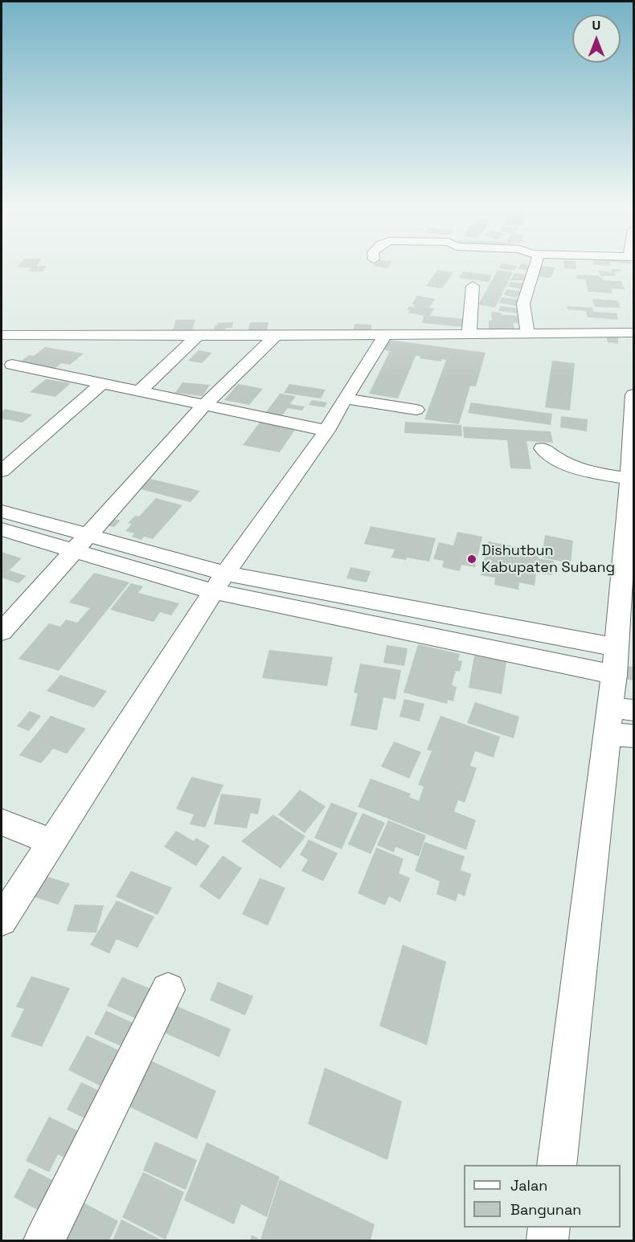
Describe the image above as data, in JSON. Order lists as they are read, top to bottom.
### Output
{
  "places": ["Dishutbun Kabupaten Subang"],
  "legend": ["Jalan", "Bangunan"],
  "north": "top"
}
